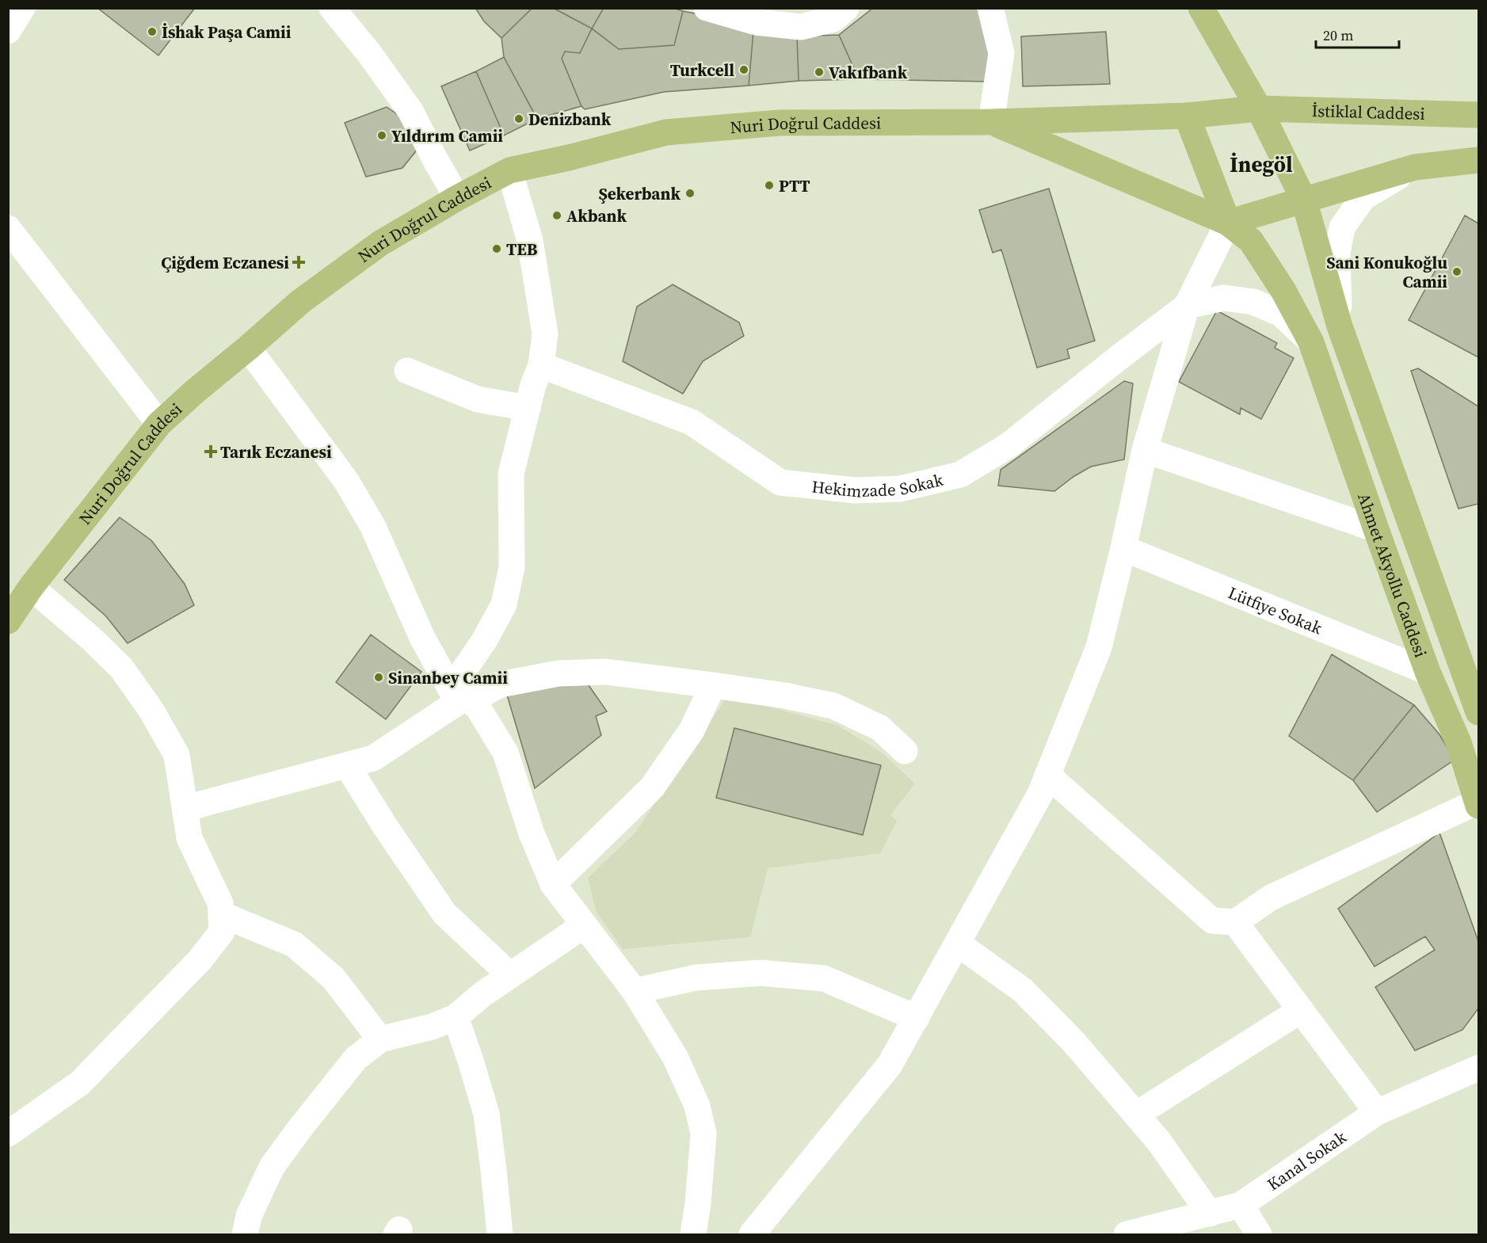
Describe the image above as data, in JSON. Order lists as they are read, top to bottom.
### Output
{
  "streets": {
    "main road": ["İstiklal Caddesi", "Nuri Doğrul Caddesi", "Ahmet Akyollu Caddesi"],
    "street": ["Hekimzade Sokak", "Lütfiye Sokak", "Kanal Sokak"]
  },
  "crossings": [
    ["İstiklal Caddesi", "Nuri Doğrul Caddesi"],
    ["İstiklal Caddesi", "Ahmet Akyollu Caddesi"],
    ["Nuri Doğrul Caddesi", "Ahmet Akyollu Caddesi"],
    ["Ahmet Akyollu Caddesi", "Lütfiye Sokak"]
  ],
  "districts": ["İnegöl"],
  "places": {
    "other": [
      "İshak Paşa Camii",
      "Turkcell",
      "Vakıfbank",
      "Denizbank",
      "Yıldırım Camii",
      "PTT",
      "Şekerbank",
      "Akbank",
      "TEB",
      "Sani Konukoğlu Camii",
      "Sinanbey Camii"
    ],
    "health": ["Çiğdem Eczanesi", "Tarık Eczanesi"]
  },
  "scale_bar": "20 m"
}
